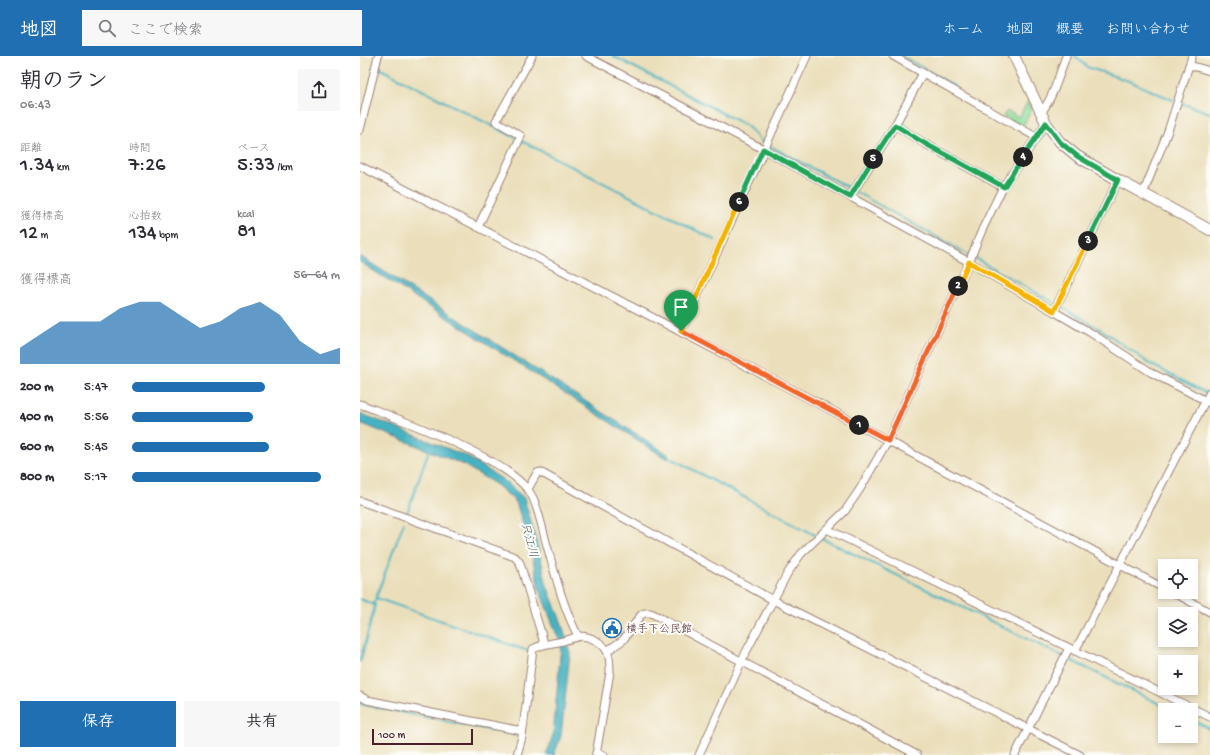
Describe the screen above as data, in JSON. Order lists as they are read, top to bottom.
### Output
{
  "water": ["只江川"],
  "places": {
    "public building": ["横手下公民館"]
  },
  "scale_bar": "100 m",
  "page": {
    "header": "地図",
    "search": "ここで検索",
    "nav": [
      "ホーム",
      "地図",
      "概要",
      "お問い合わせ"
    ],
    "heading": ["朝のラン", "06:43"],
    "stats": [
      ["距離", "1.34 km"],
      ["時間", "7:26"],
      ["ペース", "5:33 /km"],
      ["獲得標高", "12 m"],
      ["心拍数", "134 bpm"],
      ["kcal", "81"]
    ],
    "pins": [
      "4",
      "5",
      "6",
      "3",
      "2",
      "1"
    ],
    "chart": ["獲得標高", "56–64 m"],
    "list": [
      {
        "name": "200 m",
        "note": "5:47"
      },
      {
        "name": "400 m",
        "note": "5:56"
      },
      {
        "name": "600 m",
        "note": "5:45"
      },
      {
        "name": "800 m",
        "note": "5:17"
      }
    ],
    "map_buttons": ["+", "−"],
    "buttons": ["保存", "共有"],
    "scale": "100 m"
  }
}
